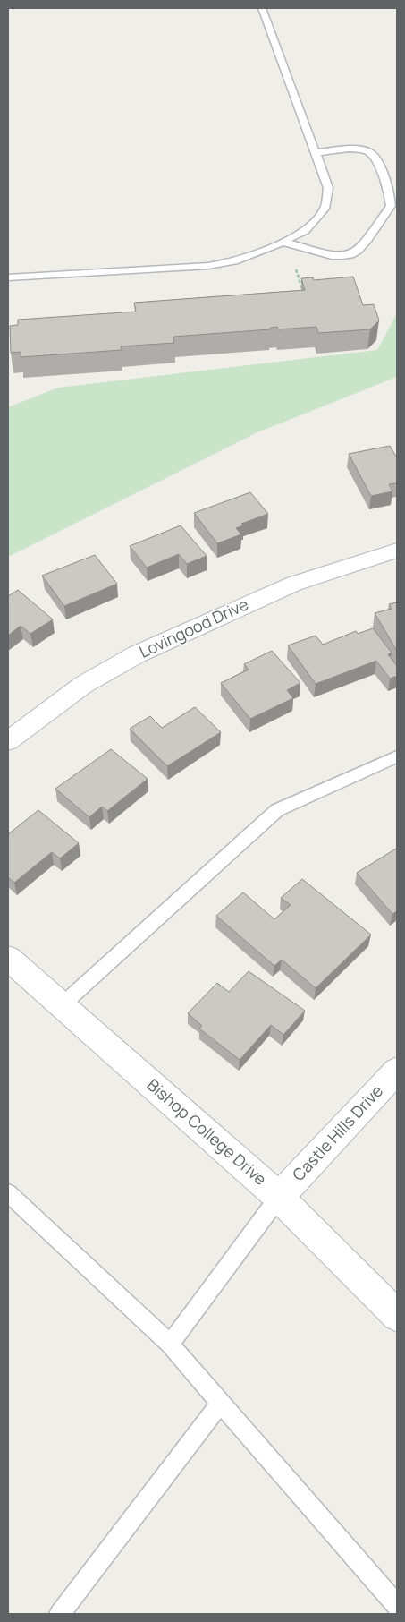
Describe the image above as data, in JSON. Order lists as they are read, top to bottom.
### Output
{
  "streets": {
    "street": ["Lovingood Drive", "Bishop College Drive", "Castle Hills Drive"]
  },
  "crossings": [
    ["Bishop College Drive", "Castle Hills Drive"]
  ]
}
